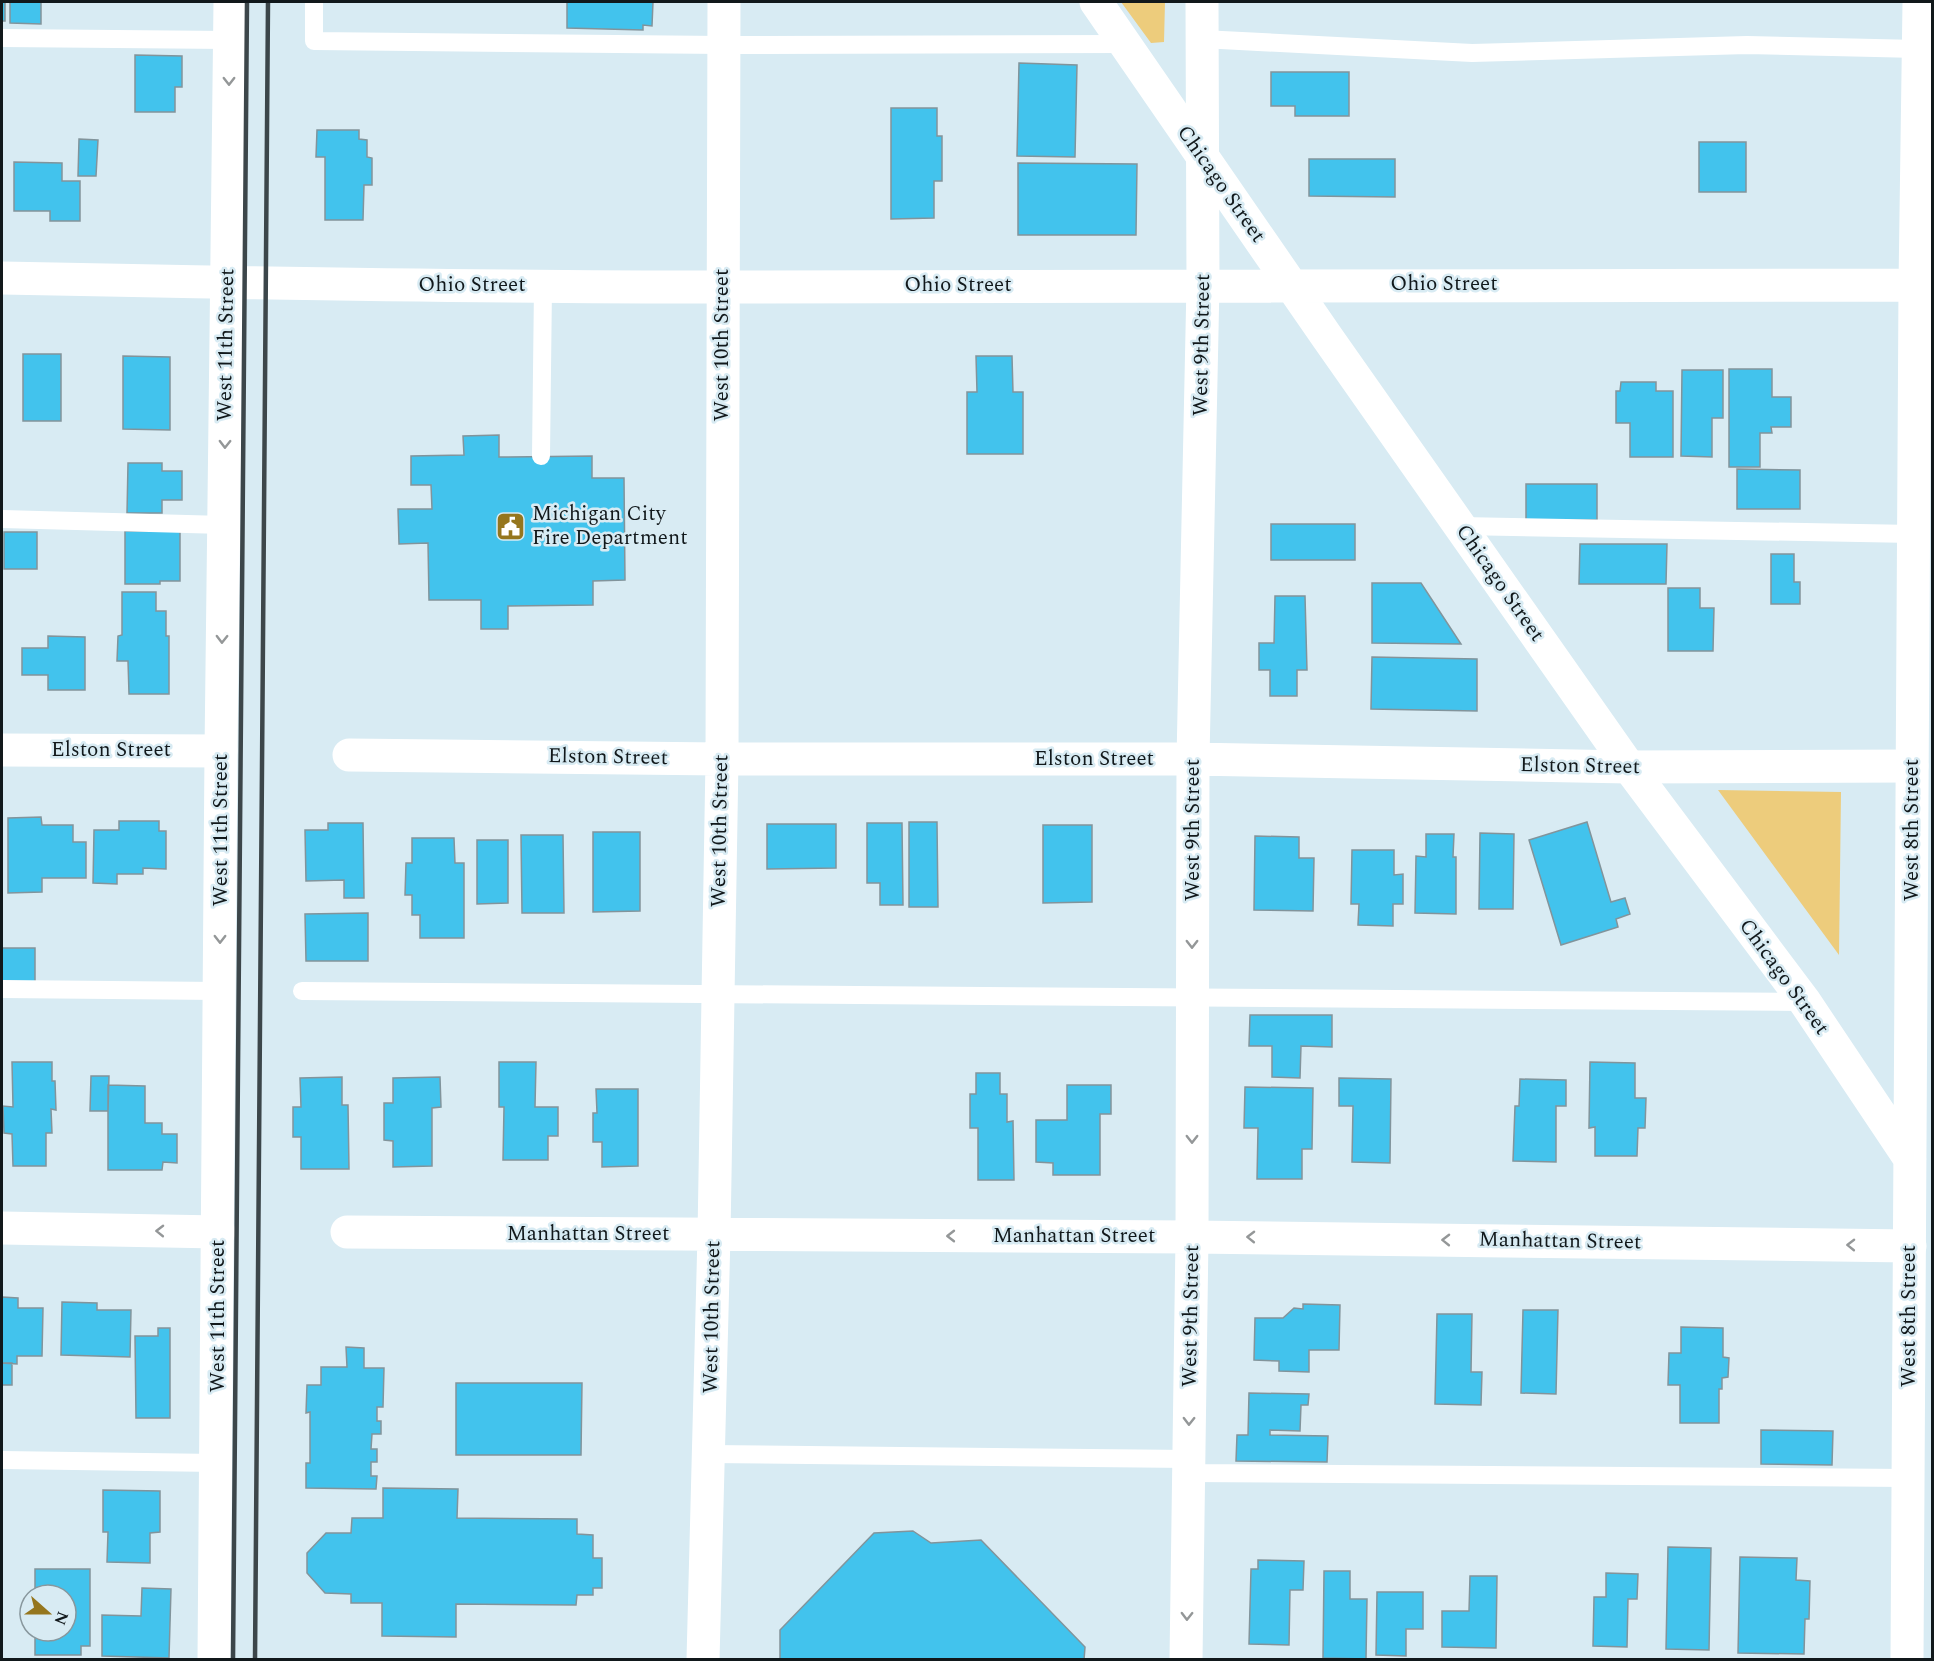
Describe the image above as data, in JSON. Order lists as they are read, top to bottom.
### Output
{
  "streets": {
    "street": [
      "Chicago Street",
      "Ohio Street",
      "West 11th Street",
      "West 10th Street",
      "West 9th Street",
      "Elston Street",
      "West 8th Street",
      "Manhattan Street"
    ]
  },
  "crossings": [
    ["Chicago Street", "Ohio Street"],
    ["Chicago Street", "West 9th Street"],
    ["Chicago Street", "Elston Street"],
    ["Chicago Street", "West 8th Street"],
    ["Ohio Street", "West 11th Street"],
    ["Ohio Street", "West 10th Street"],
    ["Ohio Street", "West 9th Street"],
    ["Ohio Street", "West 8th Street"],
    ["West 11th Street", "Elston Street"],
    ["West 10th Street", "Elston Street"],
    ["West 10th Street", "Manhattan Street"],
    ["West 9th Street", "Elston Street"],
    ["West 9th Street", "Manhattan Street"],
    ["Elston Street", "West 8th Street"],
    ["West 8th Street", "Manhattan Street"]
  ],
  "one_way": ["West 11th Street", "West 9th Street", "Manhattan Street"],
  "places": {
    "public building": ["Michigan City Fire Department"]
  },
  "north": "right"
}
